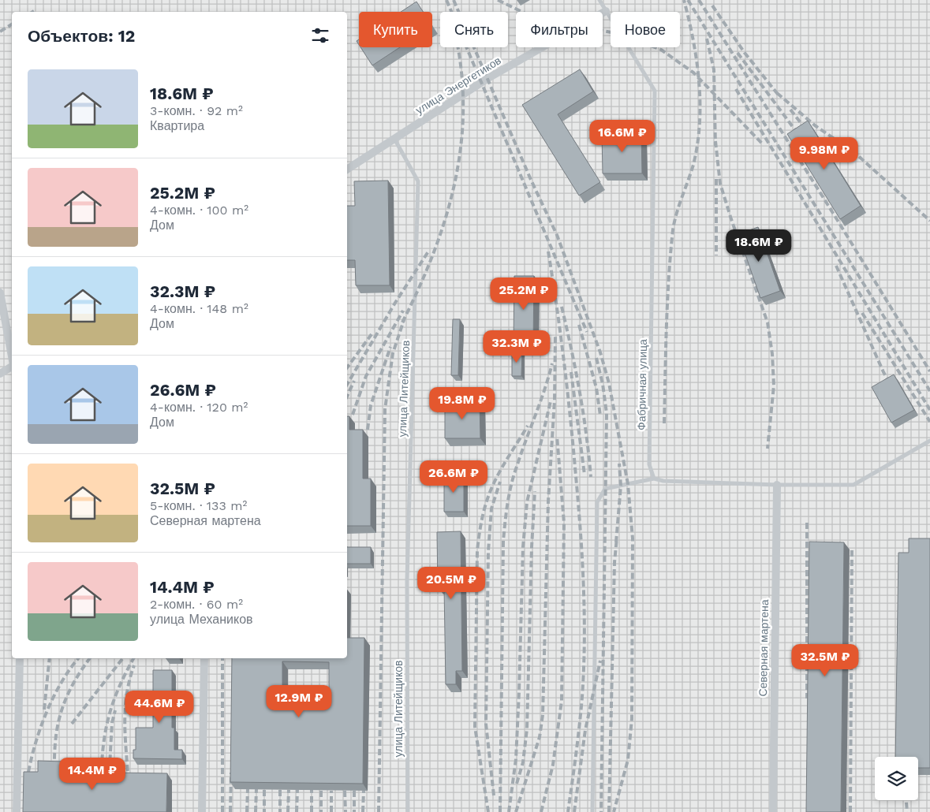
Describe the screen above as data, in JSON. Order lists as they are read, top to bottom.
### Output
{
  "streets": {
    "street": ["улица Энергетиков", "Северная мартена"],
    "lane": ["Фабричная улица", "улица Литейщиков"]
  },
  "crossings": [
    ["улица Энергетиков", "Фабричная улица"],
    ["улица Энергетиков", "улица Литейщиков"]
  ],
  "page": {
    "chip": [
      "Купить",
      "Снять",
      "Фильтры",
      "Новое"
    ],
    "heading": "Объектов: 12",
    "list": [
      {
        "name": "18.6M ₽",
        "note": "3-комн. · 92 m² · Квартира"
      },
      {
        "name": "25.2M ₽",
        "note": "4-комн. · 100 m² · Дом"
      },
      {
        "name": "32.3M ₽",
        "note": "4-комн. · 148 m² · Дом"
      },
      {
        "name": "26.6M ₽",
        "note": "4-комн. · 120 m² · Дом"
      },
      {
        "name": "32.5M ₽",
        "note": "5-комн. · 133 m² · Северная мартена"
      },
      {
        "name": "14.4M ₽",
        "note": "2-комн. · 60 m² · улица Механиков"
      }
    ],
    "price": [
      "16.6M ₽",
      "9.98M ₽",
      "18.6M ₽",
      "25.2M ₽",
      "32.3M ₽",
      "19.8M ₽",
      "26.6M ₽",
      "20.5M ₽",
      "32.5M ₽",
      "12.9M ₽",
      "44.6M ₽",
      "14.4M ₽"
    ]
  }
}
